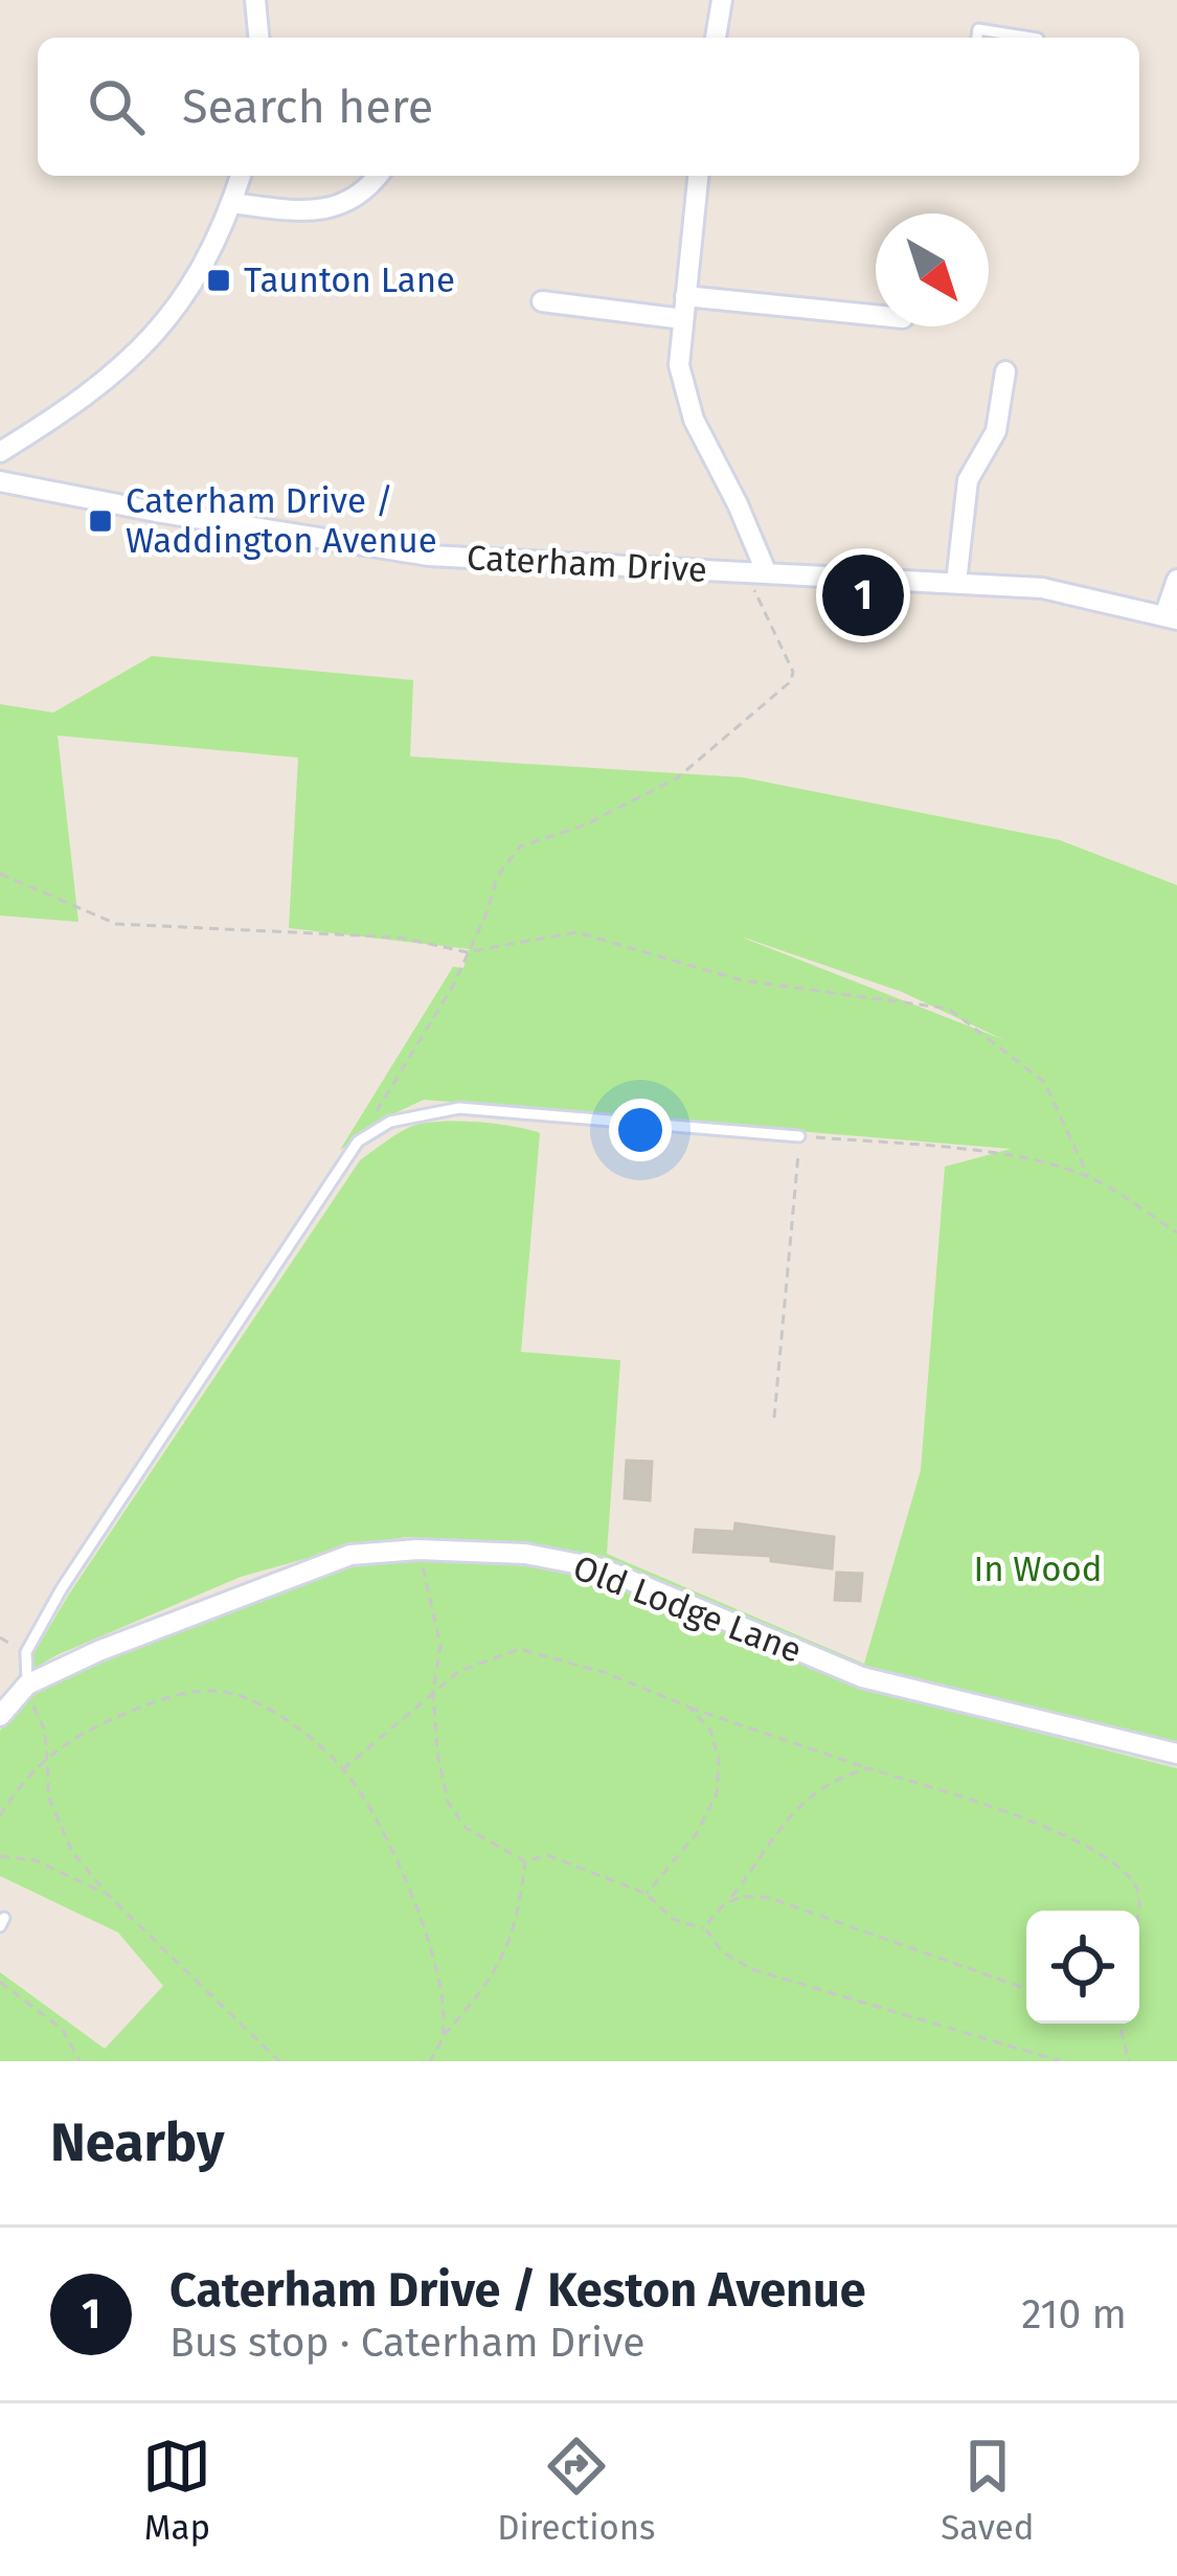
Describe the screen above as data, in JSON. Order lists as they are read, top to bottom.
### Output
{
  "streets": {
    "street": ["Caterham Drive", "Old Lodge Lane"]
  },
  "parks": ["In Wood"],
  "places": {
    "transit": ["Taunton Lane", "Caterham Drive / Waddington Avenue"]
  },
  "north": "bottom right",
  "page": {
    "search": "Search here",
    "pins": "1",
    "heading": "Nearby",
    "list": [
      {
        "mark": "1",
        "name": "Caterham Drive / Keston Avenue",
        "note": "Bus stop · Caterham Drive",
        "value": "210 m"
      }
    ],
    "nav": ["Map", "Directions", "Saved"]
  }
}
